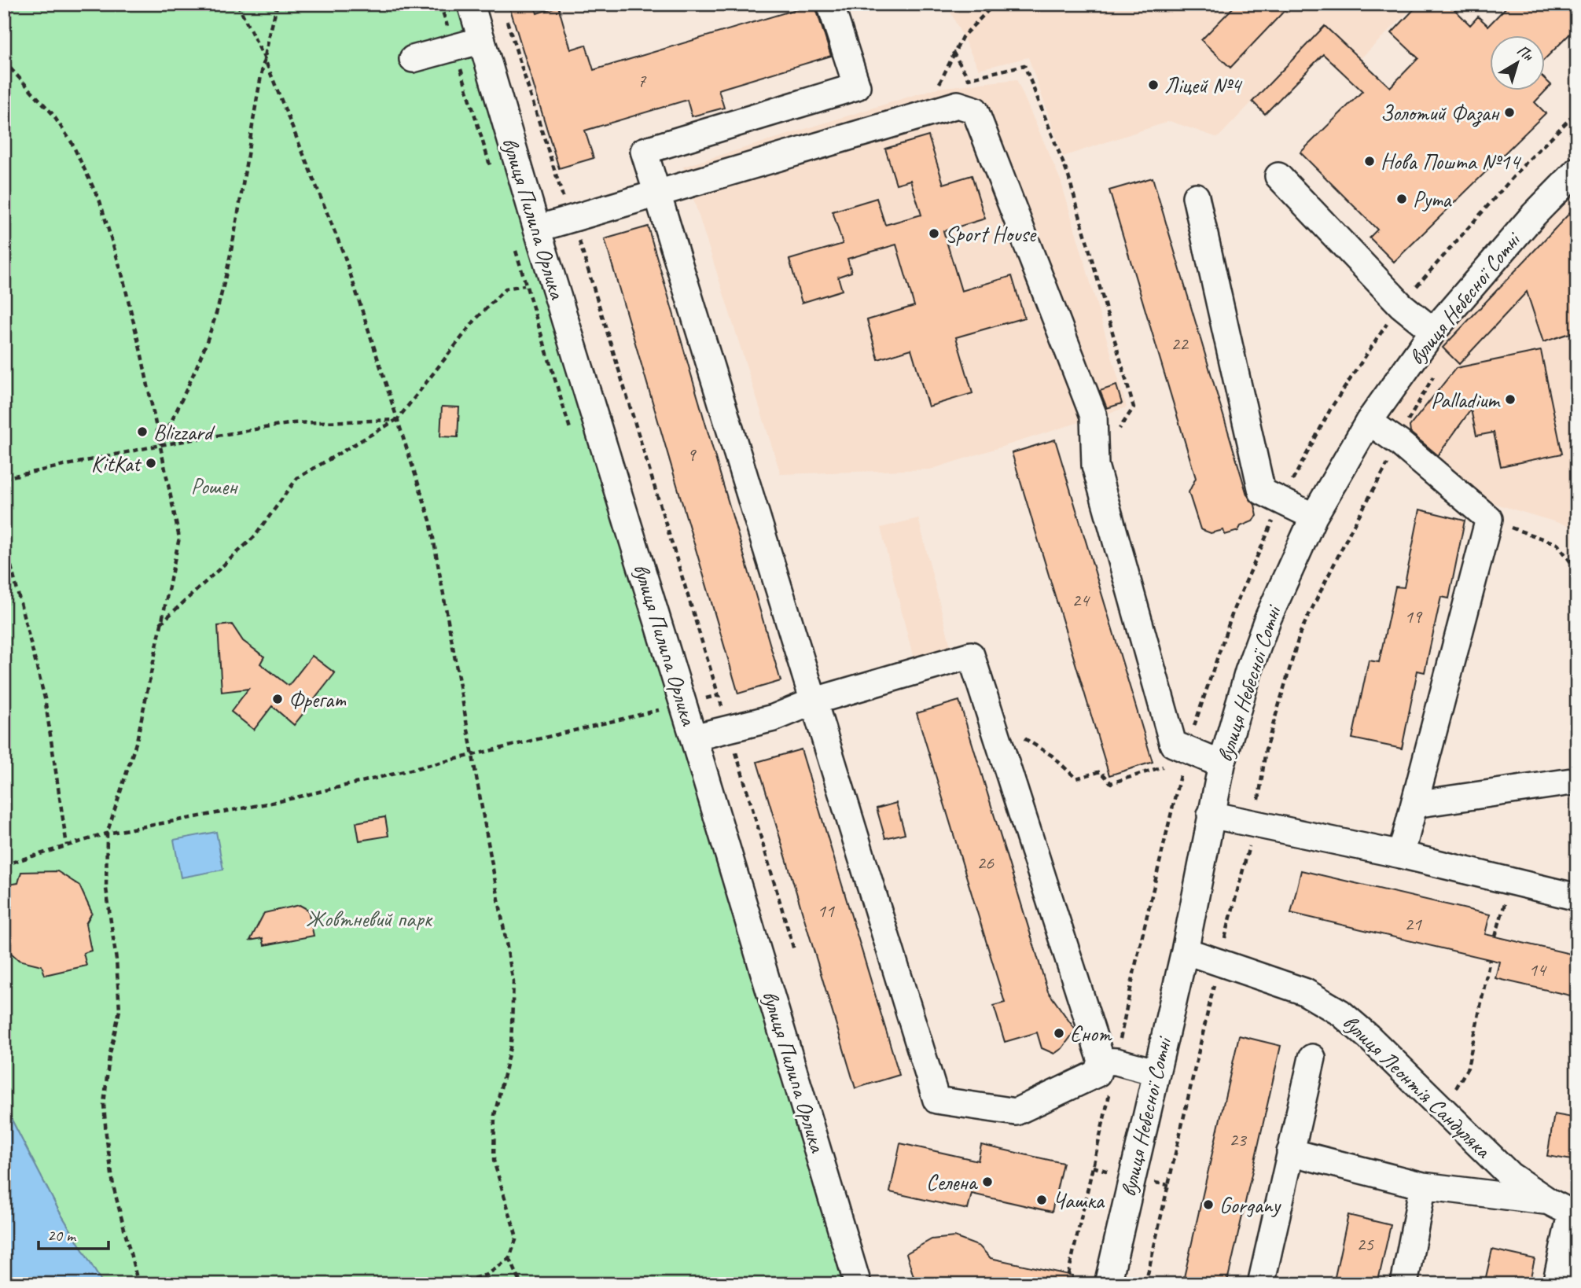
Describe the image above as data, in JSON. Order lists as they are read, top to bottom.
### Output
{
  "streets": {
    "street": ["вулиця Пилипа Орлика", "вулиця Небесної Сотні", "вулиця Леонтія Сандуляка"]
  },
  "crossings": [
    ["вулиця Небесної Сотні", "вулиця Леонтія Сандуляка"]
  ],
  "parks": ["Рошен", "Жовтневий парк"],
  "places": [
    "Ліцей №4",
    "Золотий Фазан",
    "Нова Пошта №14",
    "Рута",
    "Sport House",
    "Palladium",
    "Blizzard",
    "KitKat",
    "Фрегат",
    "Єнот",
    "Селена",
    "Чашка",
    "Gorgany"
  ],
  "house_numbers": [
    "7",
    "22",
    "9",
    "24",
    "19",
    "26",
    "11",
    "21",
    "14",
    "23",
    "25"
  ],
  "scale_bar": "20 m",
  "north": "top right"
}
